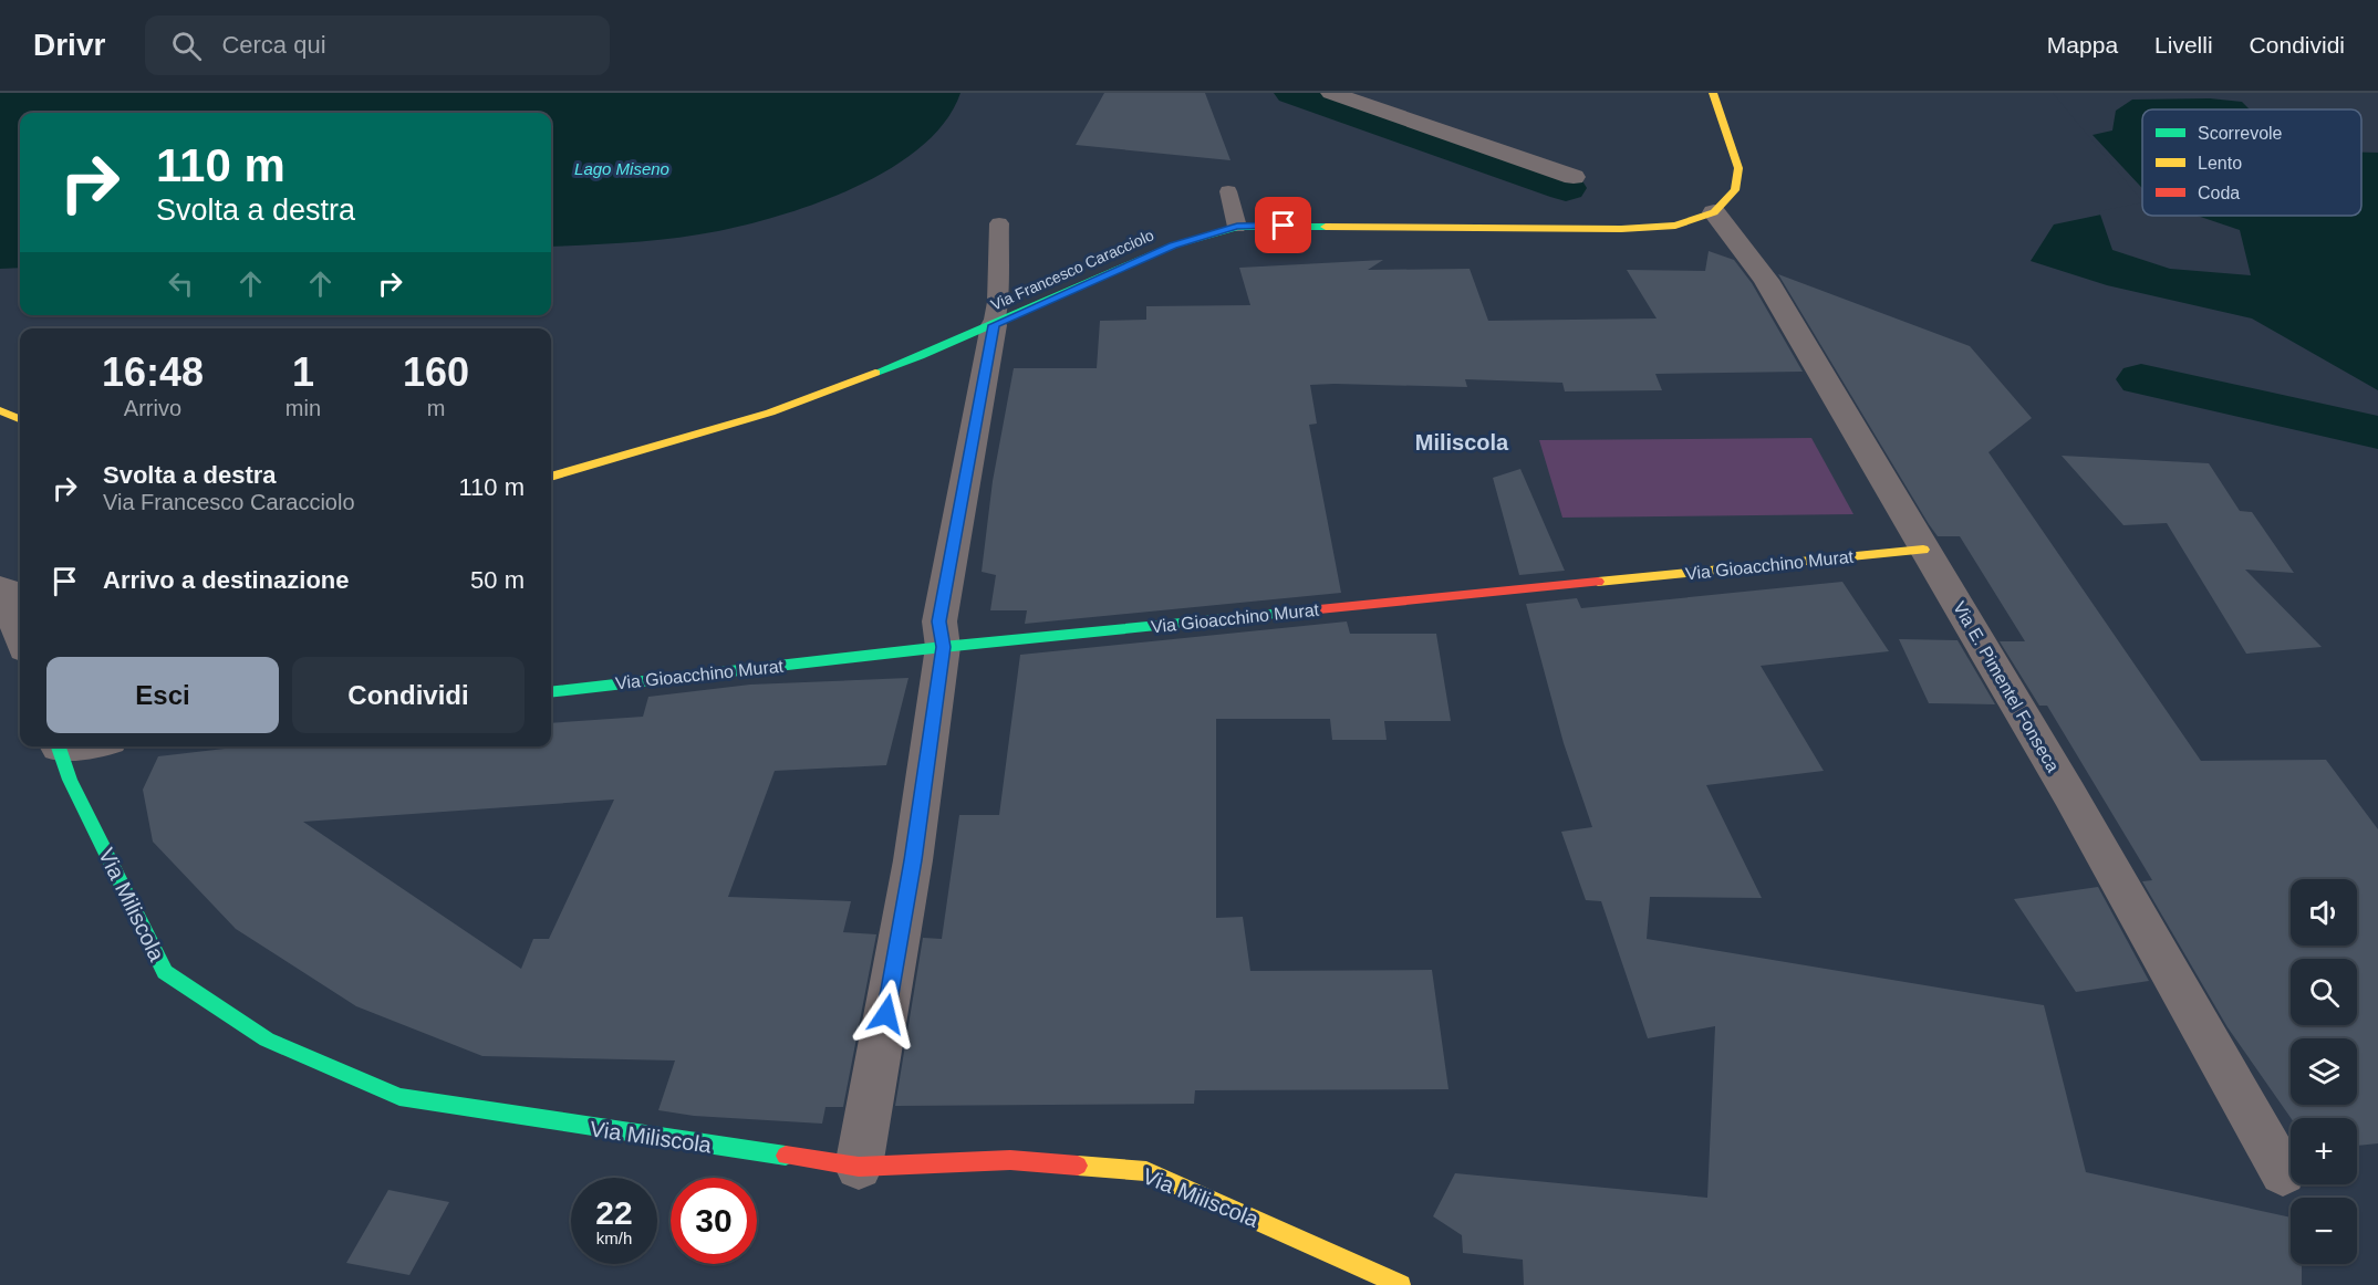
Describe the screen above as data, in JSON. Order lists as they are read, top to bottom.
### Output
{
  "streets": {
    "street": [
      "Via Francesco Caracciolo",
      "Via Gioacchino Murat",
      "Via E. Pimentel Fonseca",
      "Via Miliscola"
    ]
  },
  "crossings": [
    ["Via Francesco Caracciolo", "Via E. Pimentel Fonseca"],
    ["Via Gioacchino Murat", "Via E. Pimentel Fonseca"]
  ],
  "districts": ["Miliscola"],
  "water": ["Lago Miseno"],
  "legend": ["Scorrevole", "Lento", "Coda"],
  "page": {
    "header": "Drivr",
    "search": "Cerca qui",
    "nav": ["Mappa", "Livelli", "Condividi"],
    "turn": ["110 m", "Svolta a destra"],
    "eta": [
      "16:48",
      "Arrivo",
      "1",
      "min",
      "160",
      "m"
    ],
    "list": [
      {
        "name": "Svolta a destra",
        "note": "Via Francesco Caracciolo",
        "value": "110 m"
      },
      {
        "name": "Arrivo a destinazione",
        "value": "50 m"
      }
    ],
    "buttons": ["Esci", "Condividi"],
    "map_buttons": ["+", "−"],
    "speed": "22 km/h",
    "limit": "30"
  }
}
